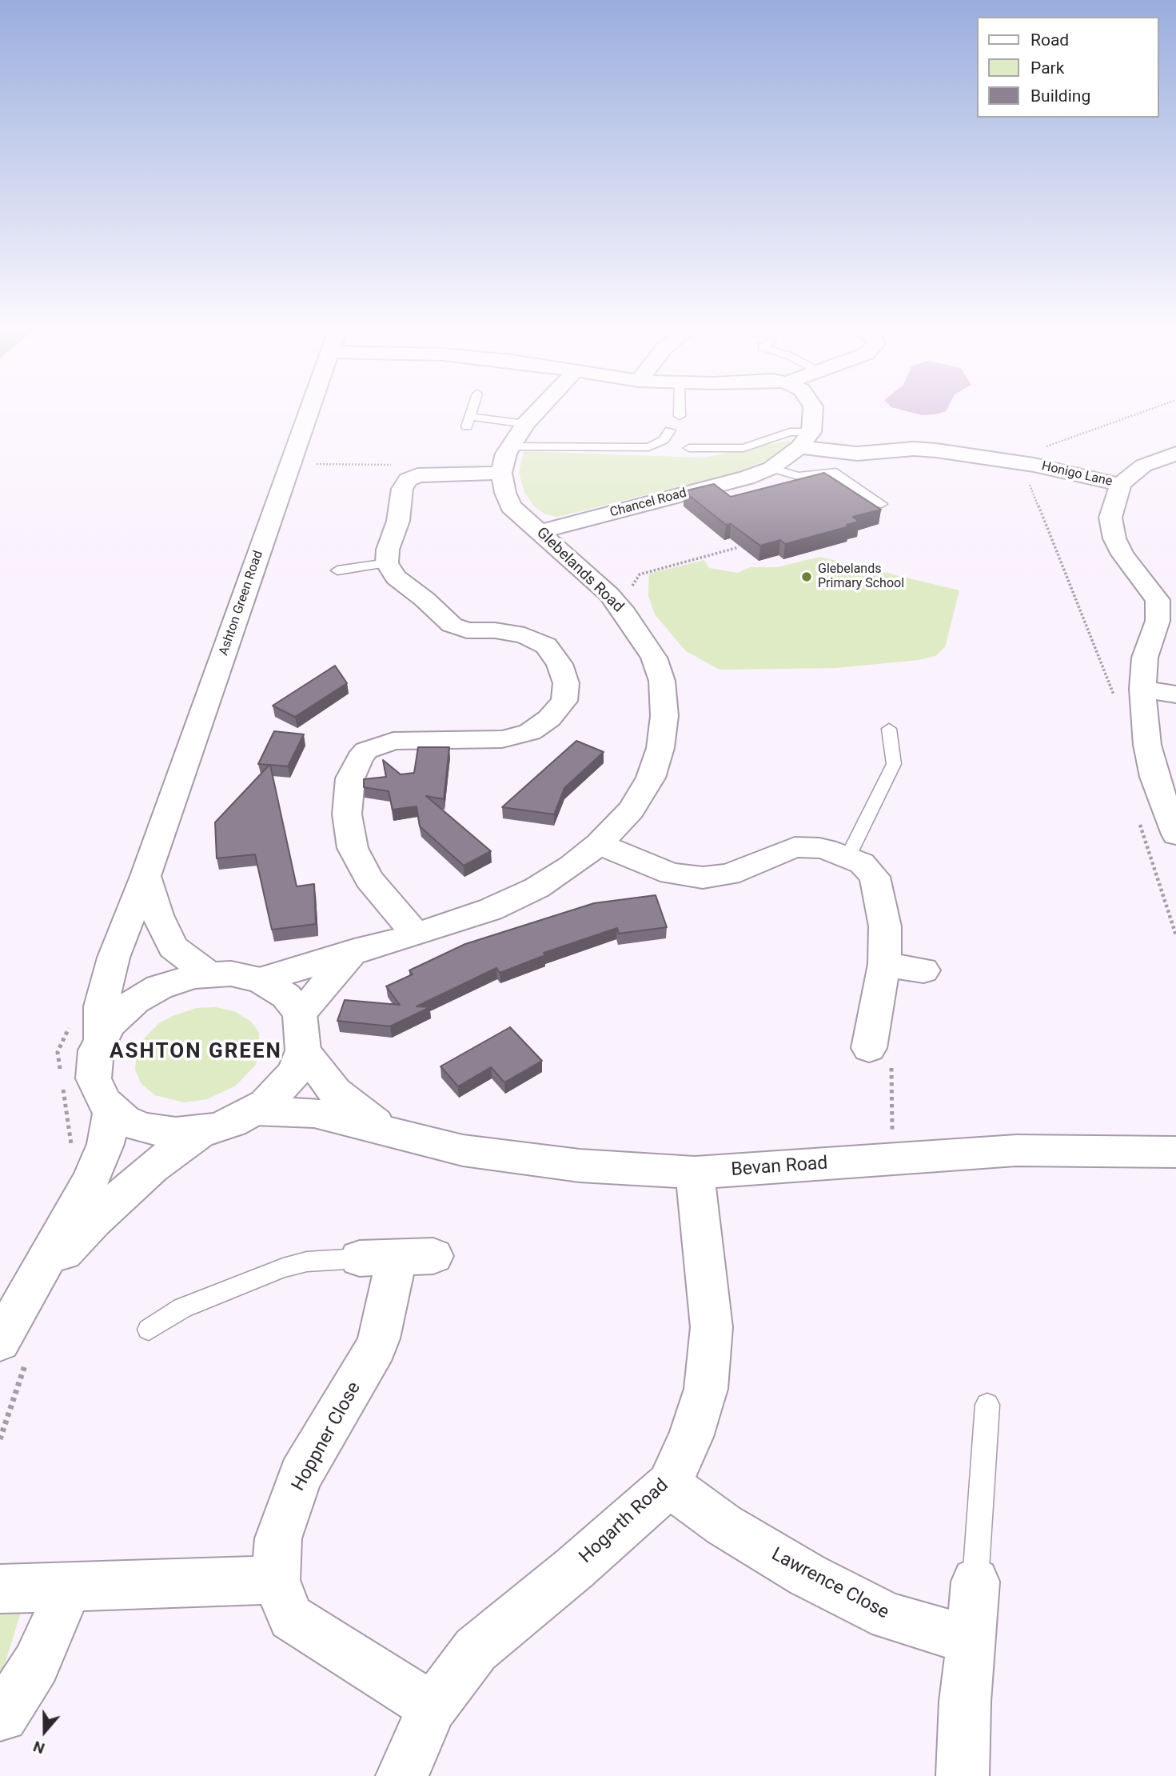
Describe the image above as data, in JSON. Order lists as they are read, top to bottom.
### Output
{
  "streets": {
    "street": [
      "Honigo Lane",
      "Chancel Road",
      "Glebelands Road",
      "Ashton Green Road",
      "Bevan Road",
      "Hoppner Close",
      "Hogarth Road",
      "Lawrence Close"
    ]
  },
  "crossings": [
    ["Honigo Lane", "Chancel Road"],
    ["Chancel Road", "Glebelands Road"],
    ["Glebelands Road", "Ashton Green Road"],
    ["Glebelands Road", "Bevan Road"],
    ["Ashton Green Road", "Bevan Road"],
    ["Bevan Road", "Hogarth Road"],
    ["Hoppner Close", "Hogarth Road"],
    ["Hogarth Road", "Lawrence Close"]
  ],
  "districts": ["ASHTON GREEN"],
  "places": ["Glebelands Primary School"],
  "legend": ["Road", "Park", "Building"],
  "north": "bottom"
}
